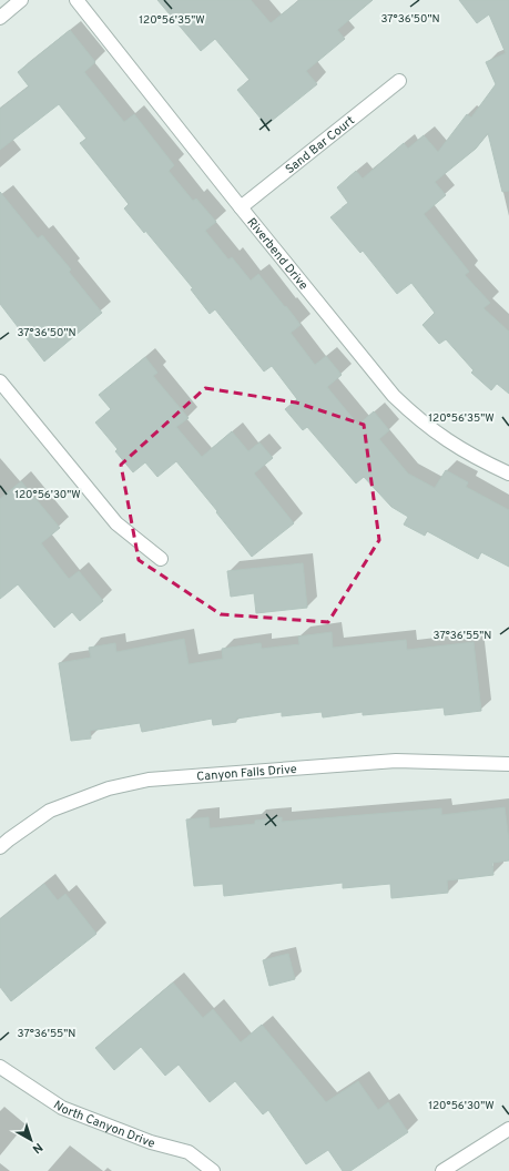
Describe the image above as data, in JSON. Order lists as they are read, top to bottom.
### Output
{
  "streets": {
    "street": [
      "Sand Bar Court",
      "Riverbend Drive",
      "Canyon Falls Drive",
      "North Canyon Drive"
    ]
  },
  "crossings": [
    ["Sand Bar Court", "Riverbend Drive"]
  ],
  "north": "bottom right",
  "coordinates": [
    "37°36'50\"N",
    "120°56'35\"W",
    "120°56'30\"W",
    "37°36'55\"N"
  ]
}
